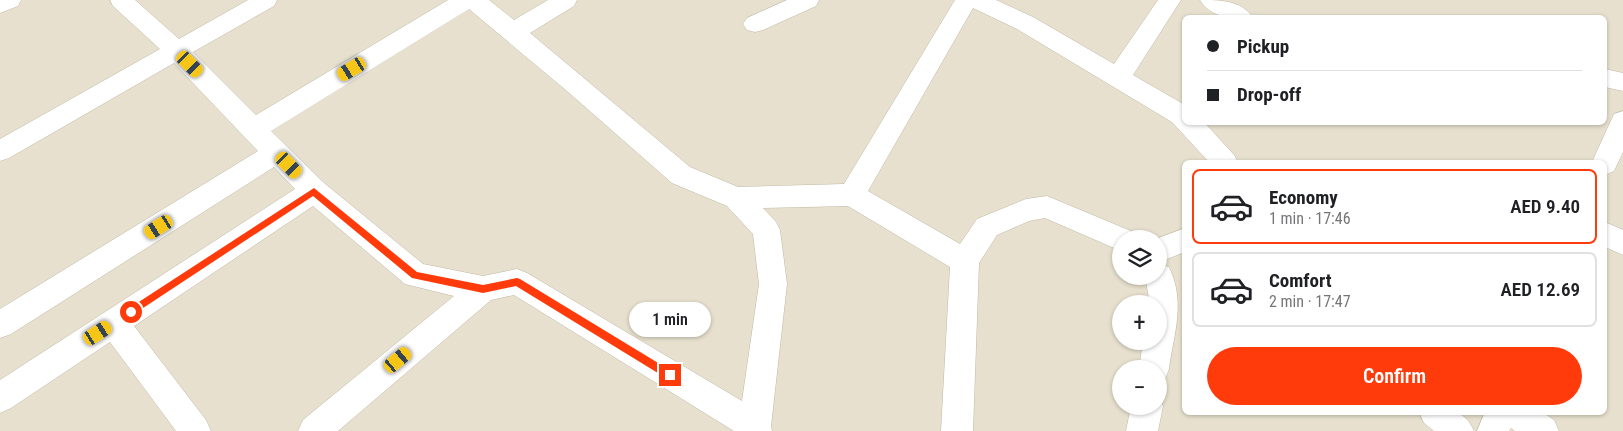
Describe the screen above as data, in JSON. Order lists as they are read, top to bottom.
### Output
{
  "page": {
    "banner": ["Pickup", "Drop-off"],
    "list": [
      {
        "name": "Economy",
        "note": "1 min · 17:46",
        "value": "AED 9.40"
      },
      {
        "name": "Comfort",
        "note": "2 min · 17:47",
        "value": "AED 12.69"
      }
    ],
    "map_buttons": ["+", "−"],
    "bubble": "1 min",
    "buttons": "Confirm"
  }
}
